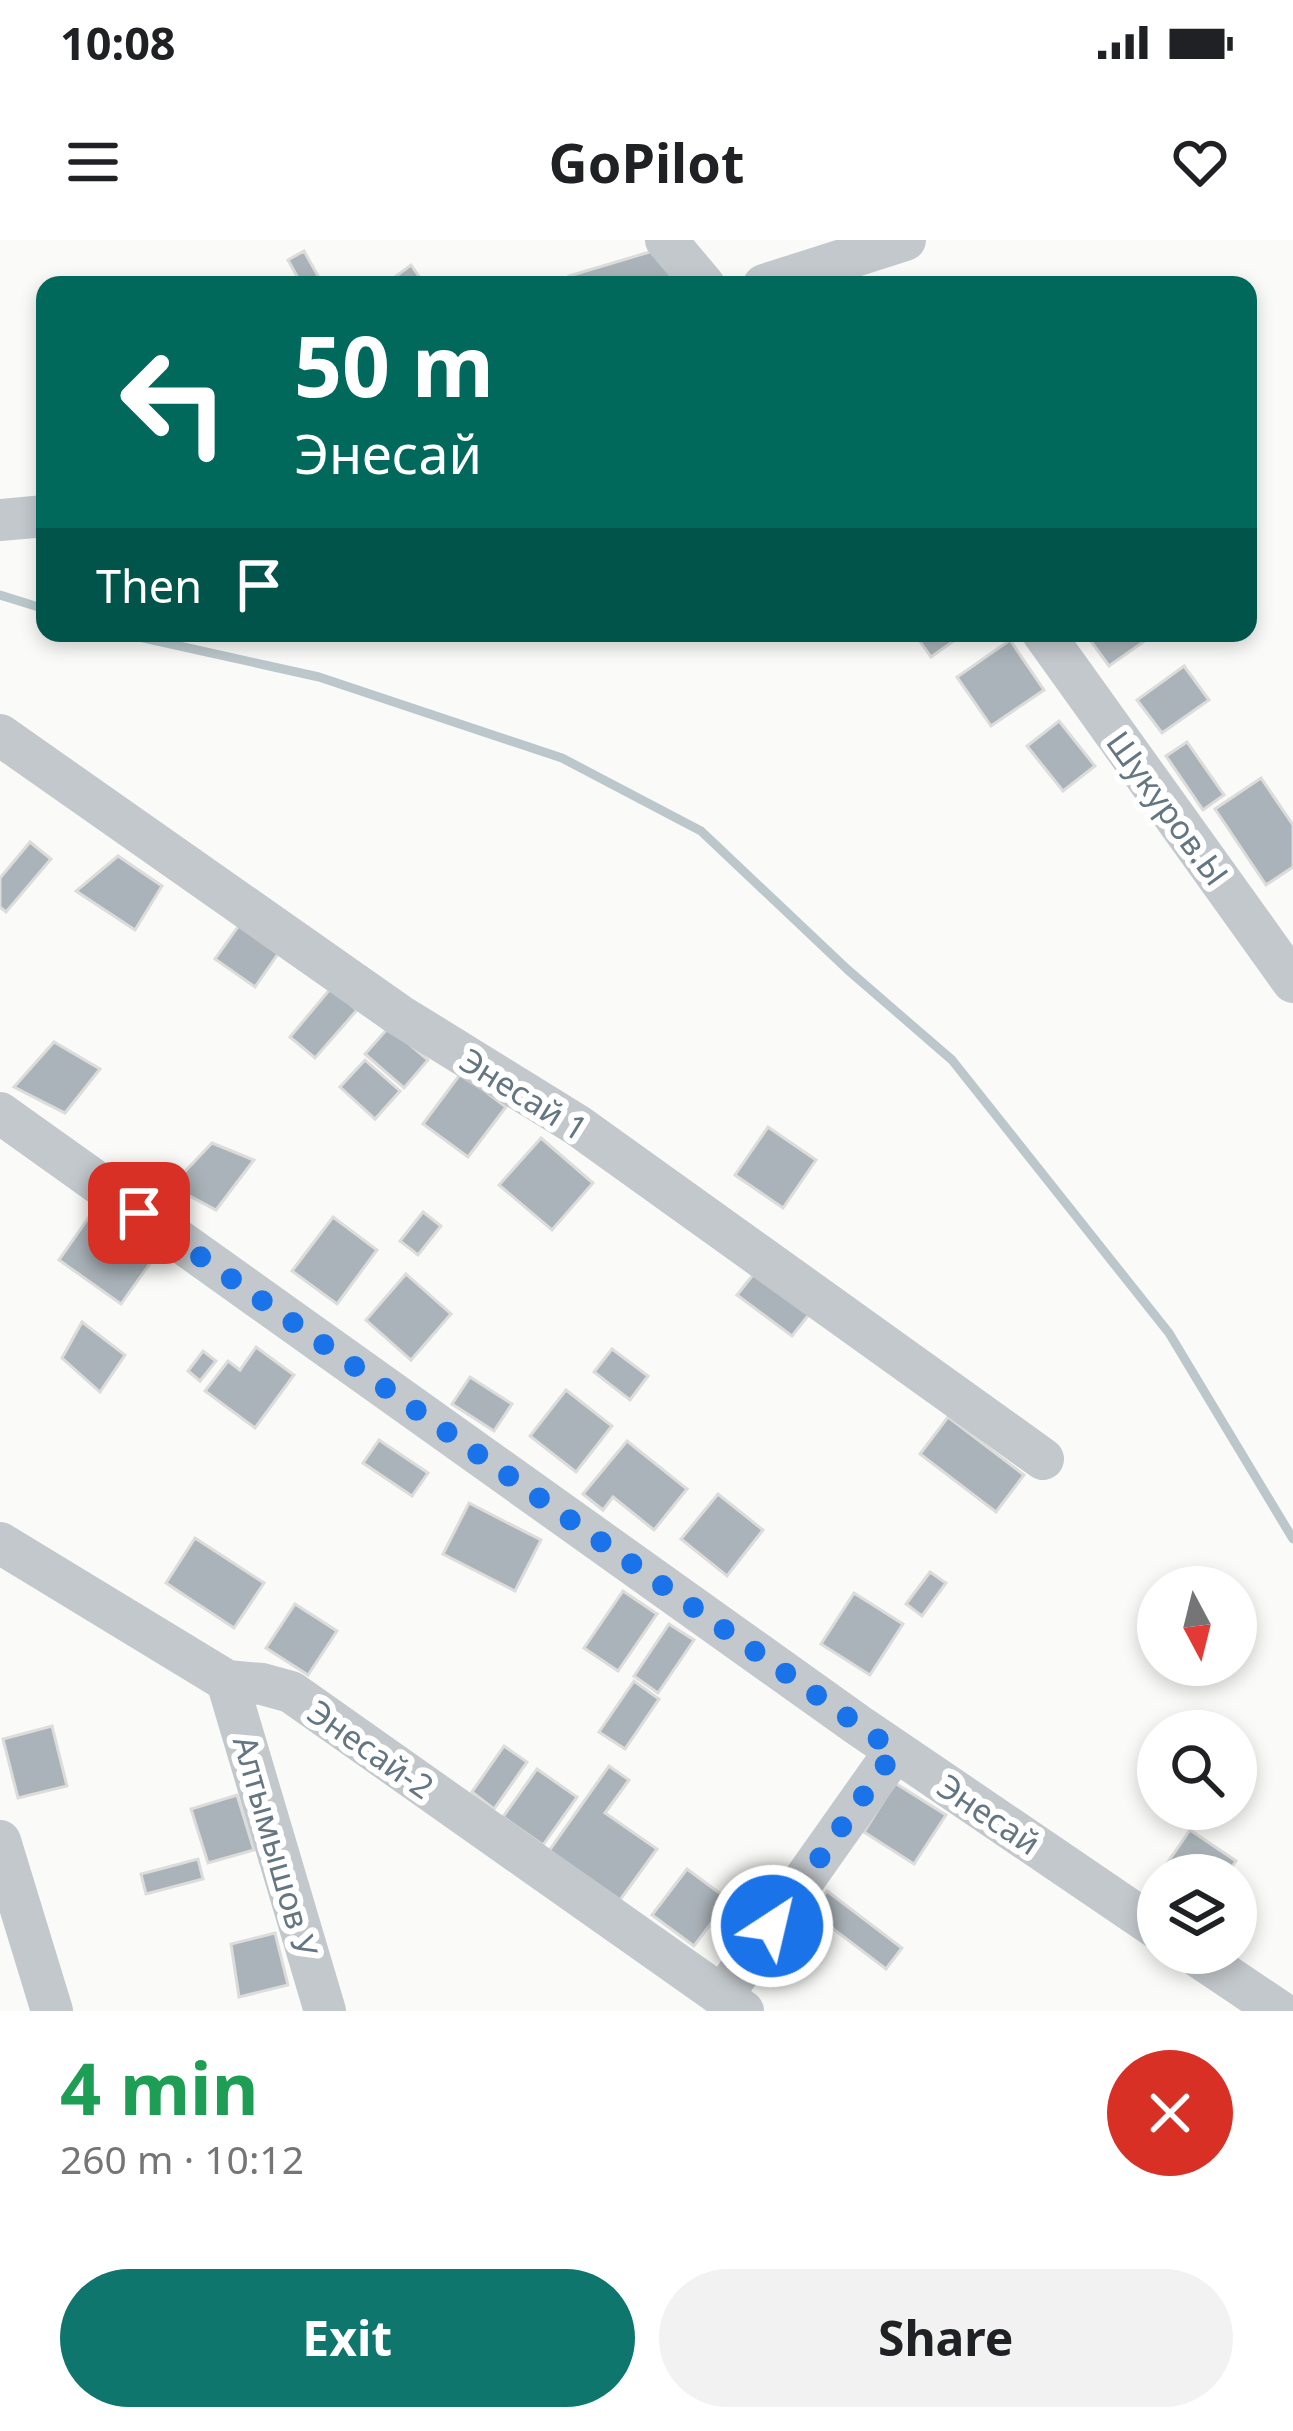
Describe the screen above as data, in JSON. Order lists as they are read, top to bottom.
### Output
{
  "streets": {
    "street": [
      "Шукуров.Ы",
      "Энесай 1",
      "Энесай-2",
      "Энесай",
      "Алтымышов У"
    ]
  },
  "crossings": [
    ["Энесай-2", "Алтымышов У"]
  ],
  "north": "bottom",
  "page": {
    "status": "10:08",
    "header": "GoPilot",
    "turn": ["50 m", "Энесай"],
    "then": "Then",
    "heading": ["4 min", "260 m · 10:12"],
    "buttons": ["Exit", "Share"]
  }
}
